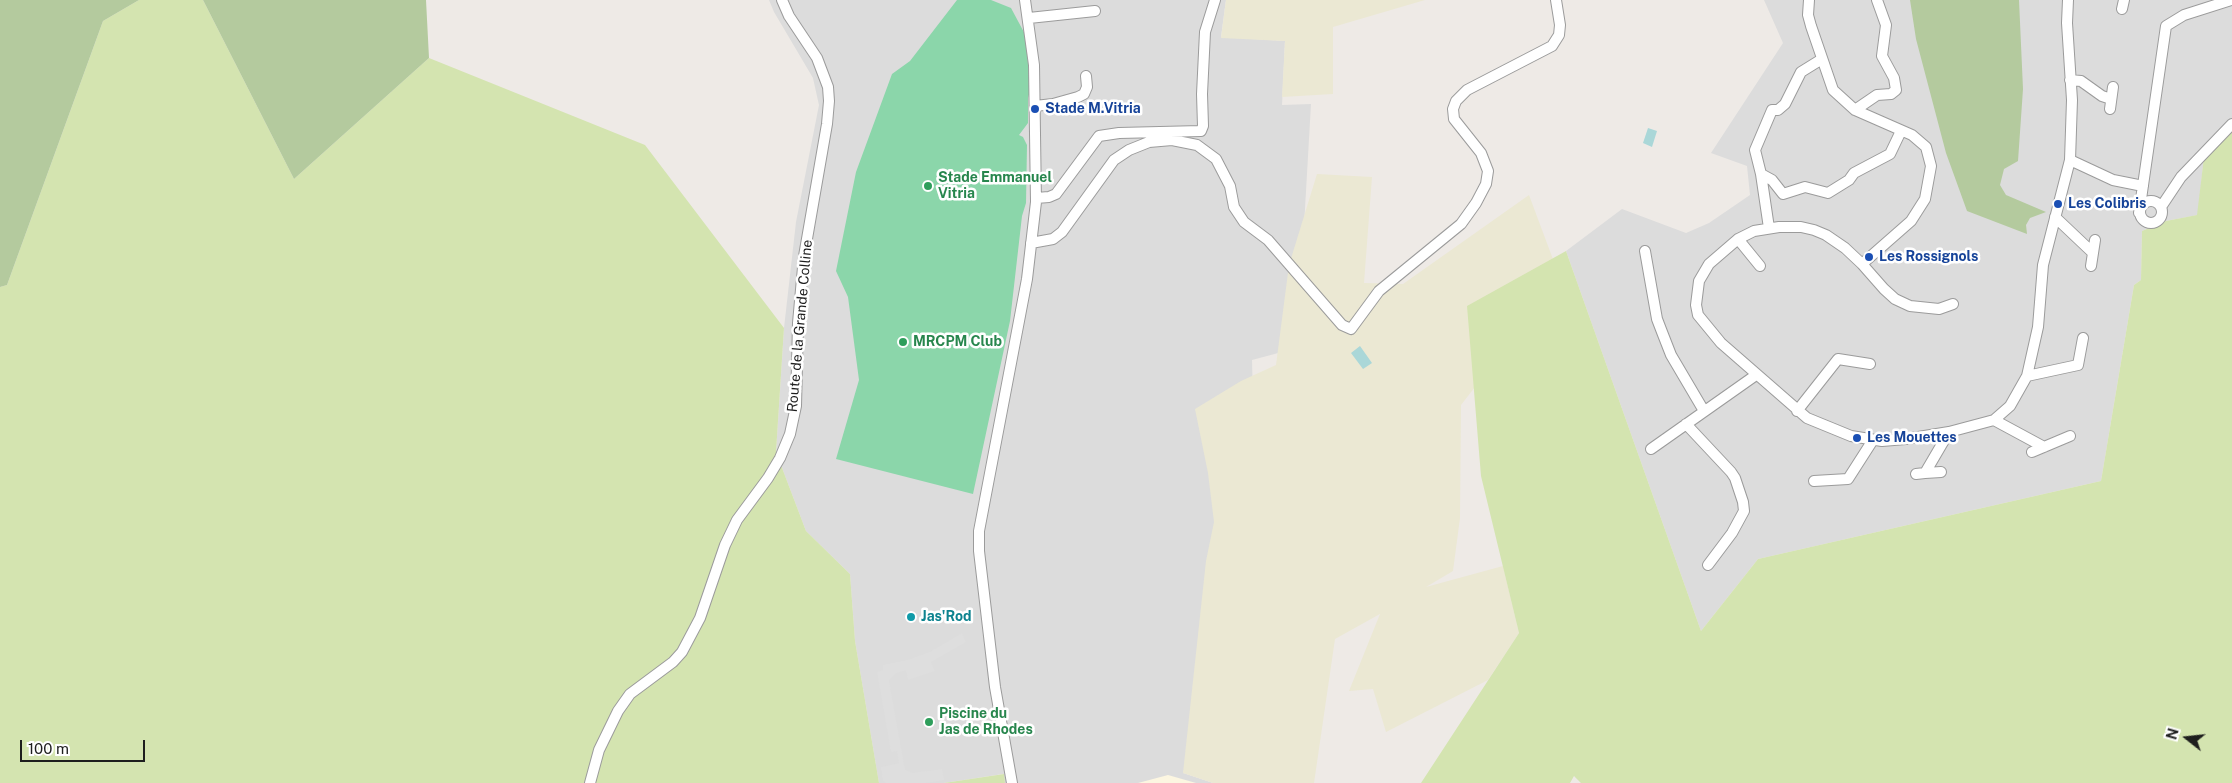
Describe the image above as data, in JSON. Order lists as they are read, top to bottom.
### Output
{
  "streets": {
    "street": ["Route de la Grande Colline"]
  },
  "places": [
    "Stade M.Vitria",
    "Stade Emmanuel Vitria",
    "Les Colibris",
    "Les Rossignols",
    "MRCPM Club",
    "Les Mouettes",
    "Jas'Rod",
    "Piscine du Jas de Rhodes"
  ],
  "scale_bar": "100 m",
  "north": "left"
}
